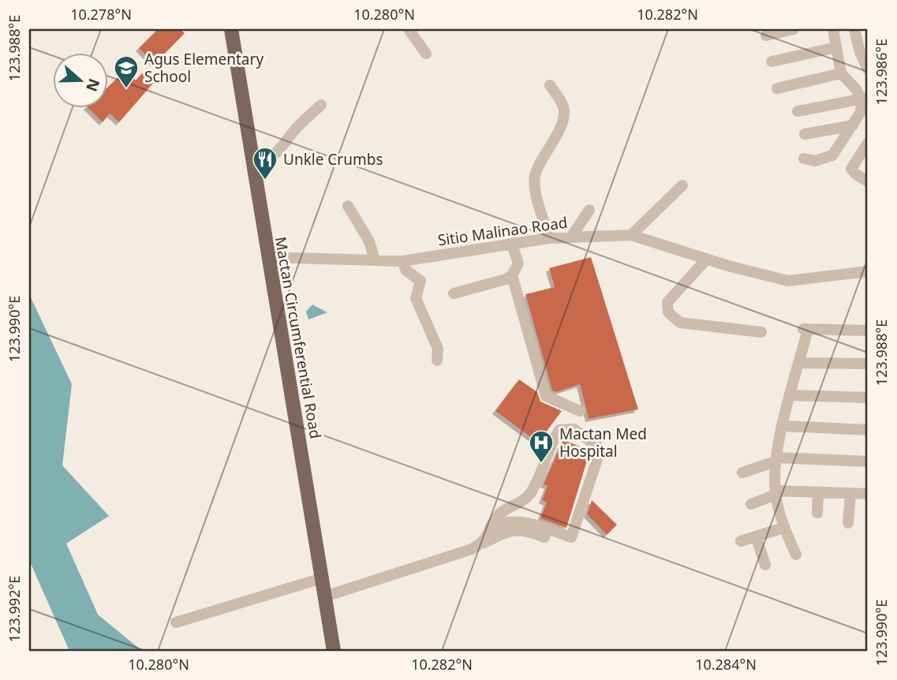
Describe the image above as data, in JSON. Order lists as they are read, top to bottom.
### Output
{
  "streets": {
    "main road": ["Mactan Circumferential Road"],
    "street": ["Sitio Malinao Road"]
  },
  "crossings": [
    ["Sitio Malinao Road", "Mactan Circumferential Road"]
  ],
  "places": {
    "school or university": ["Agus Elementary School"],
    "restaurant": ["Unkle Crumbs"],
    "hospital": ["Mactan Med Hospital"]
  },
  "north": "right",
  "coordinates": [
    "10.278°N",
    "10.280°N",
    "10.282°N",
    "123.988°E",
    "123.986°E",
    "123.990°E",
    "123.992°E",
    "10.284°N"
  ]
}
